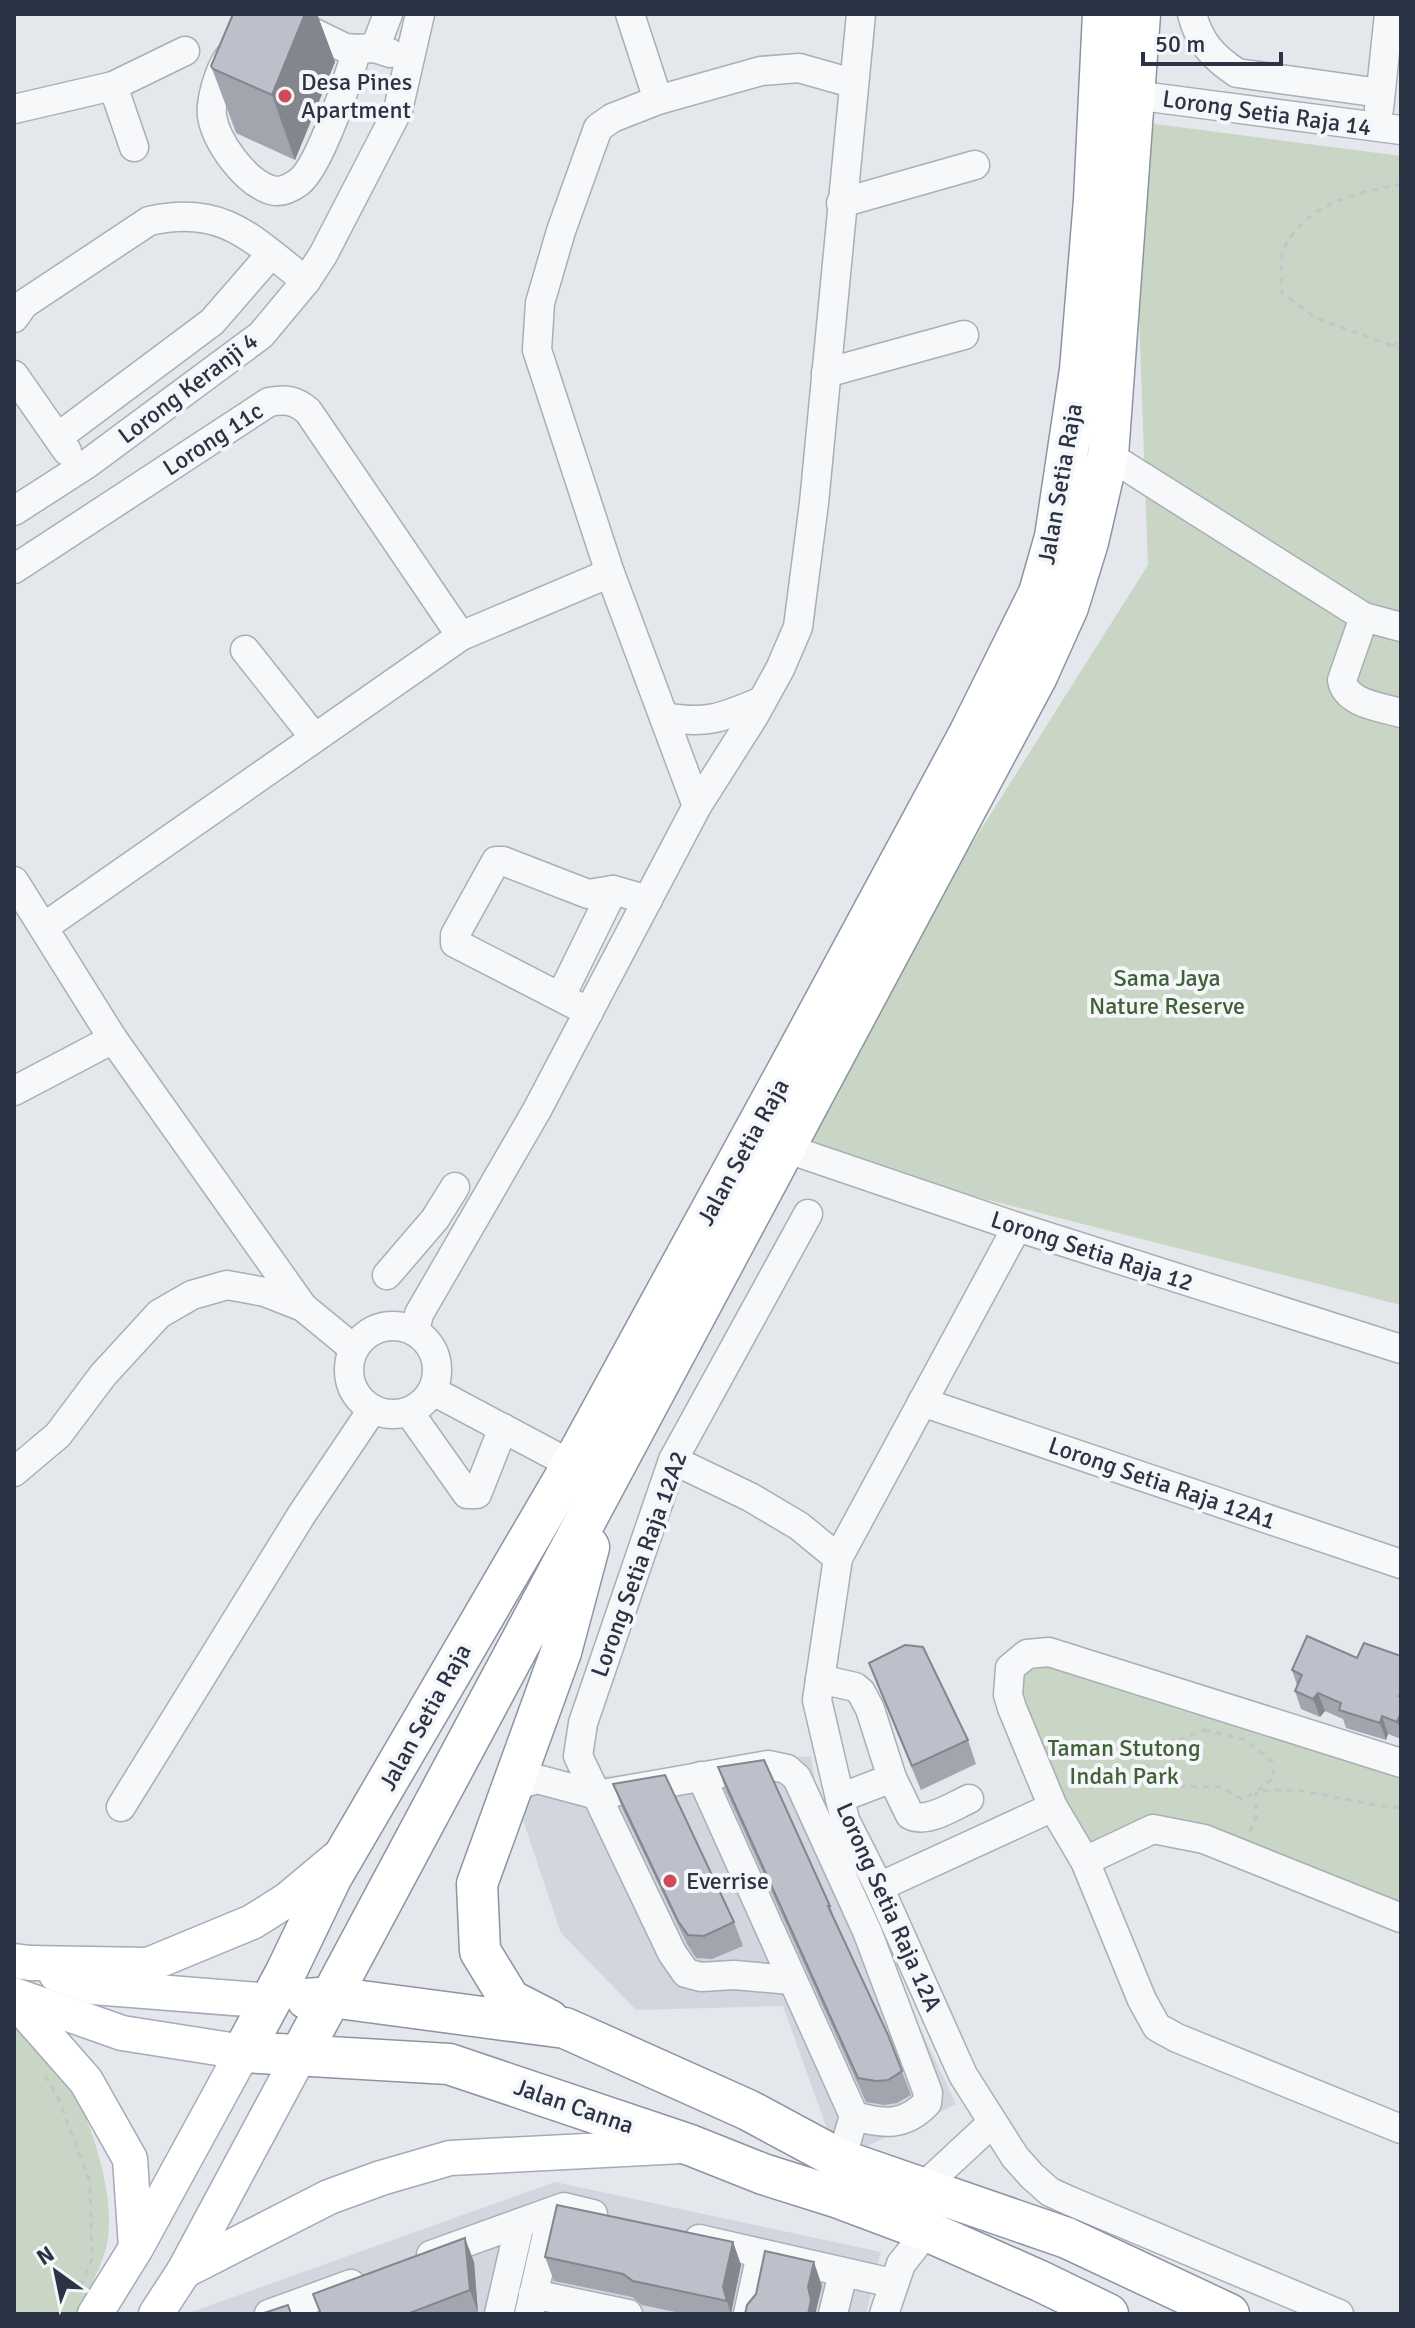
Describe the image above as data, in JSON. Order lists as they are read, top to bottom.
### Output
{
  "streets": {
    "highway": ["Jalan Setia Raja", "Jalan Canna"],
    "street": [
      "Lorong Setia Raja 14",
      "Lorong Keranji 4",
      "Lorong 11c",
      "Lorong Setia Raja 12",
      "Lorong Setia Raja 12A1",
      "Lorong Setia Raja 12A2",
      "Lorong Setia Raja 12A"
    ]
  },
  "crossings": [
    ["Lorong Setia Raja 14", "Jalan Setia Raja"],
    ["Jalan Setia Raja", "Lorong Setia Raja 12"],
    ["Jalan Setia Raja", "Jalan Canna"],
    ["Lorong Setia Raja 12", "Lorong Setia Raja 12A"],
    ["Lorong Setia Raja 12A1", "Lorong Setia Raja 12A"]
  ],
  "parks": ["Sama Jaya Nature Reserve", "Taman Stutong Indah Park"],
  "places": ["Desa Pines Apartment", "Everrise"],
  "scale_bar": "50 m",
  "north": "top left"
}
